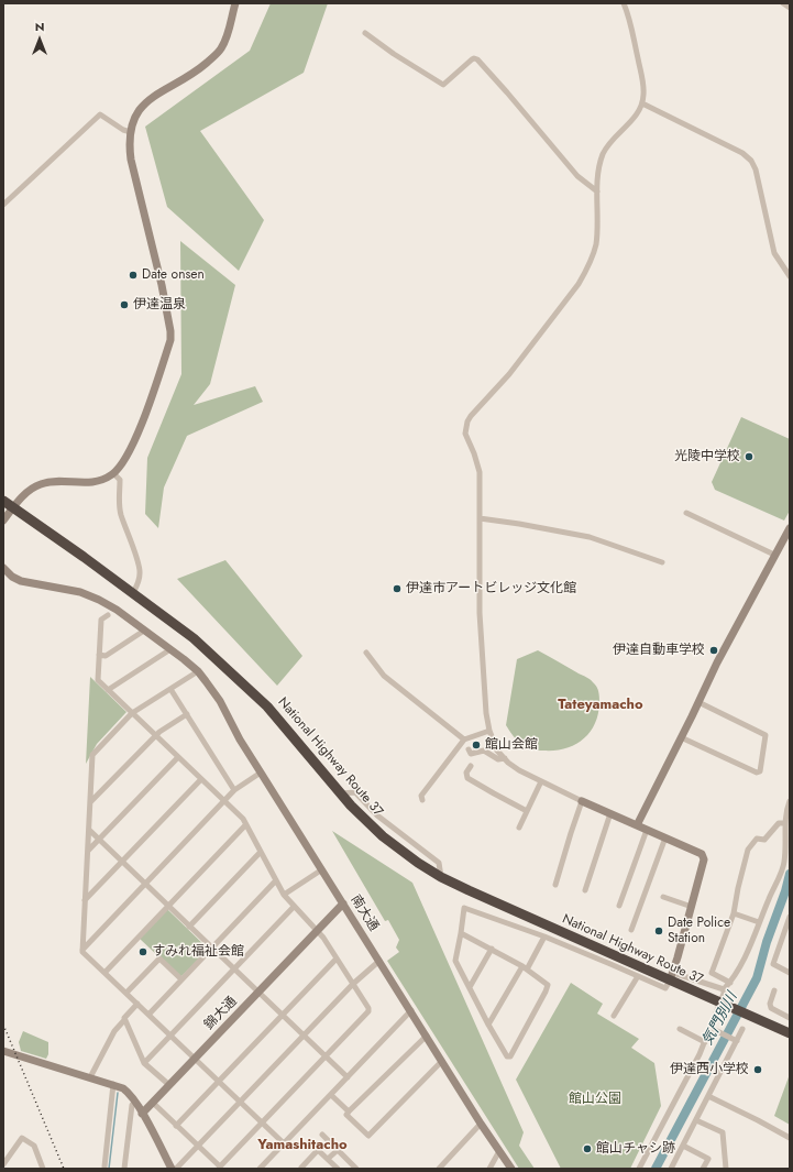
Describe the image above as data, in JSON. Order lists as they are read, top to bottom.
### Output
{
  "streets": {
    "highway": ["National Highway Route 37"],
    "street": ["南大通", "錦大通"]
  },
  "crossings": [
    ["南大通", "錦大通"]
  ],
  "districts": ["Tateyamacho", "Yamashitacho"],
  "water": ["気門別川"],
  "parks": ["館山公園"],
  "places": [
    "Date onsen",
    "伊達温泉",
    "光陵中学校",
    "伊達市アートビレッジ文化館",
    "伊達自動車学校",
    "館山会館",
    "Date Police Station",
    "すみれ福祉会館",
    "伊達西小学校",
    "館山チャシ跡"
  ],
  "north": "top"
}
